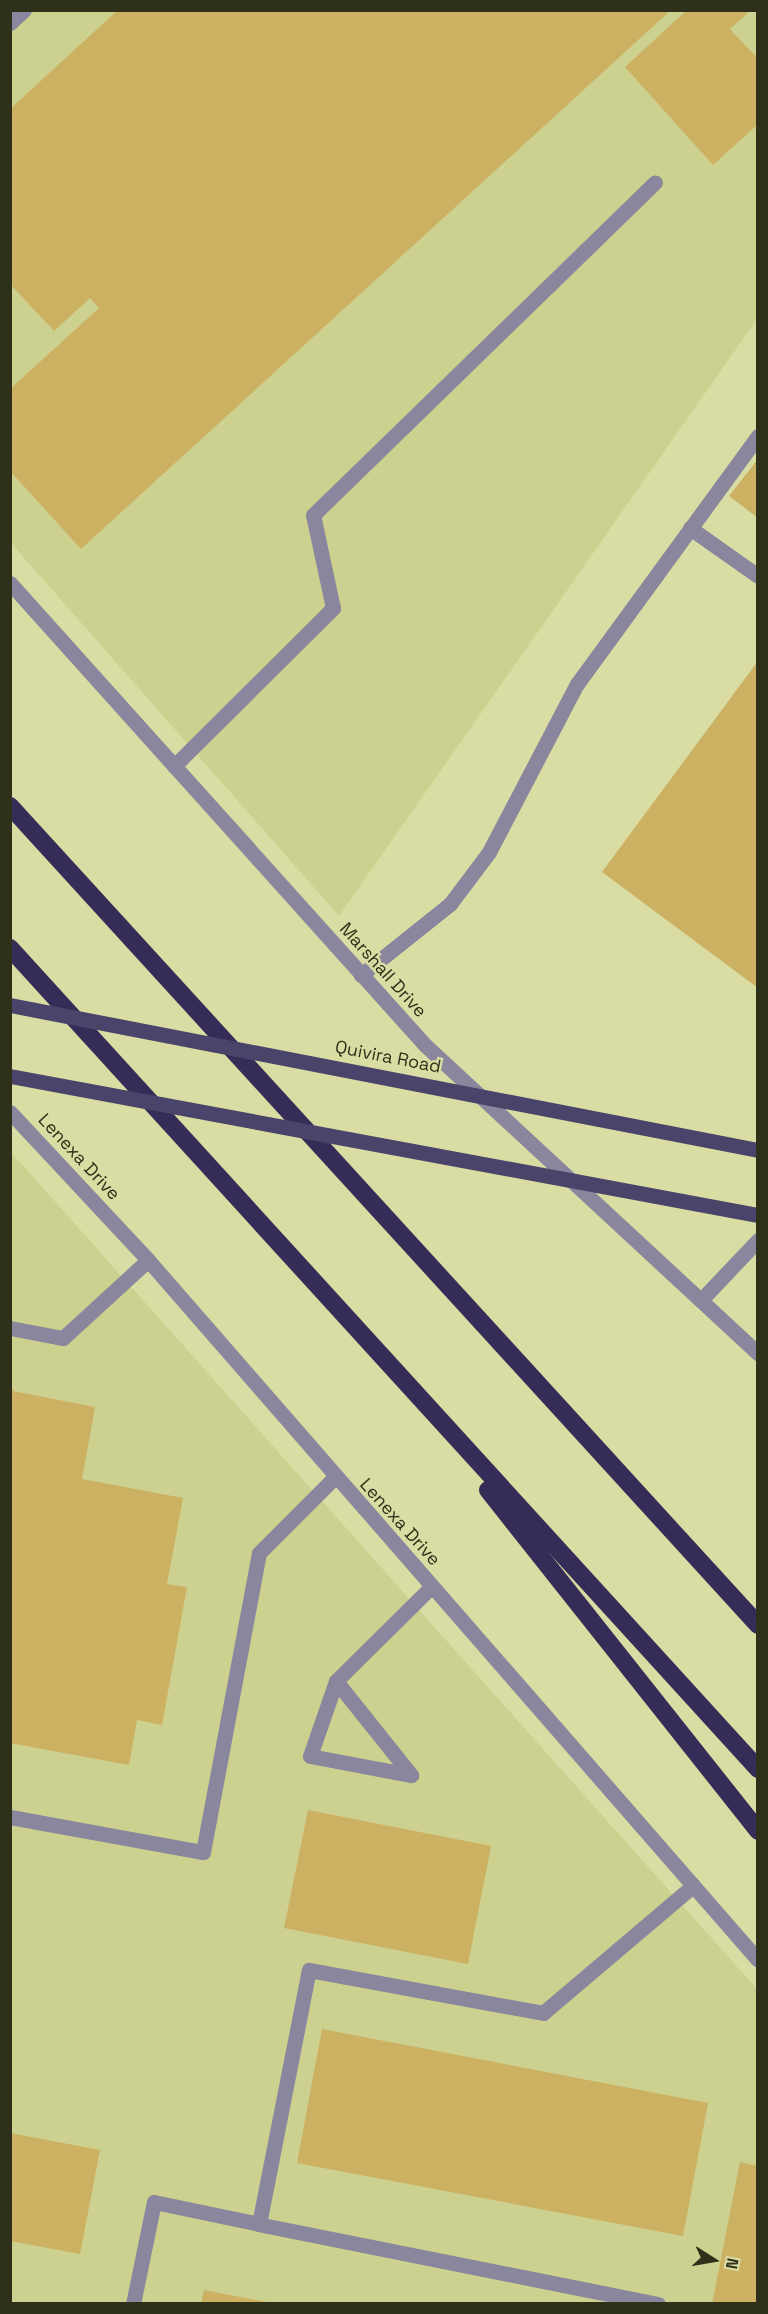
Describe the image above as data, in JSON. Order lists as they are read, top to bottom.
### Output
{
  "streets": {
    "main road": ["Quivira Road"],
    "street": ["Marshall Drive", "Lenexa Drive"]
  },
  "north": "right"
}
